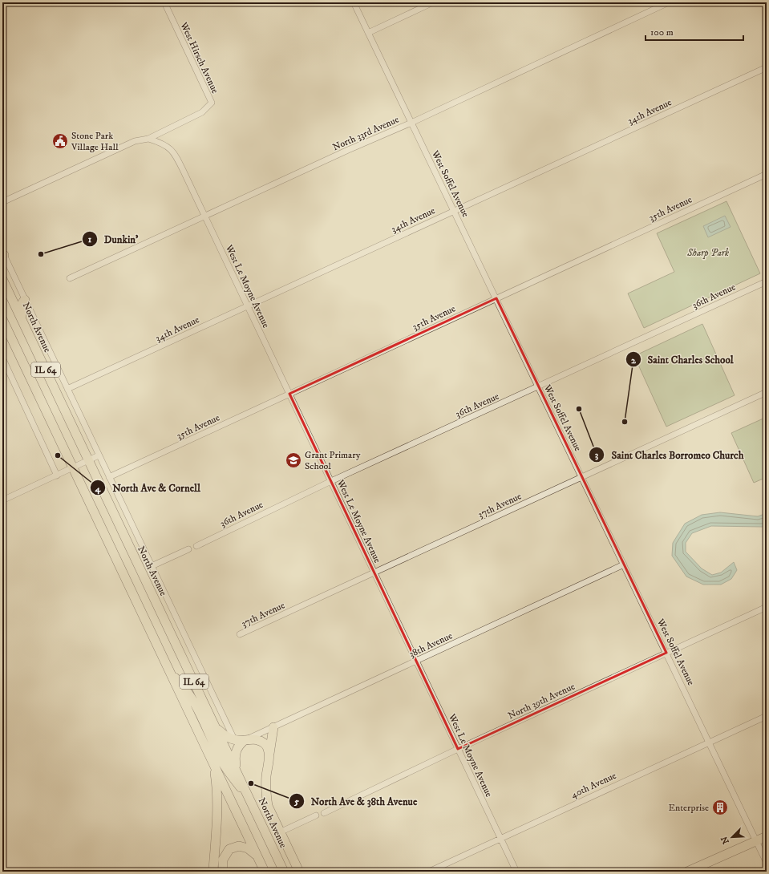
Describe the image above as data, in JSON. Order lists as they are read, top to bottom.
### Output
{
  "streets": {
    "main road": ["North Avenue", "IL 64"],
    "street": [
      "West Hirsch Avenue",
      "34th Avenue",
      "North 33rd Avenue",
      "West Soffel Avenue",
      "35th Avenue",
      "West Le Moyne Avenue",
      "36th Avenue",
      "37th Avenue",
      "38th Avenue",
      "North 39th Avenue",
      "40th Avenue"
    ]
  },
  "crossings": [
    ["West Hirsch Avenue", "West Le Moyne Avenue"],
    ["34th Avenue", "West Soffel Avenue"],
    ["34th Avenue", "West Le Moyne Avenue"],
    ["34th Avenue", "North Avenue"],
    ["North 33rd Avenue", "West Soffel Avenue"],
    ["North 33rd Avenue", "West Le Moyne Avenue"],
    ["West Soffel Avenue", "35th Avenue"],
    ["West Soffel Avenue", "36th Avenue"],
    ["West Soffel Avenue", "37th Avenue"],
    ["West Soffel Avenue", "38th Avenue"],
    ["West Soffel Avenue", "North 39th Avenue"],
    ["West Soffel Avenue", "40th Avenue"],
    ["35th Avenue", "West Le Moyne Avenue"],
    ["35th Avenue", "North Avenue"],
    ["West Le Moyne Avenue", "36th Avenue"],
    ["West Le Moyne Avenue", "37th Avenue"],
    ["West Le Moyne Avenue", "38th Avenue"],
    ["West Le Moyne Avenue", "North 39th Avenue"],
    ["West Le Moyne Avenue", "40th Avenue"]
  ],
  "parks": ["Sharp Park"],
  "places": {
    "public building": ["Stone Park Village Hall"],
    "other": [
      "Dunkin'",
      "Saint Charles Borromeo Church",
      "Saint Charles School",
      "North Ave & Cornell",
      "North Ave & 38th Avenue"
    ],
    "school or university": ["Grant Primary School"],
    "building": ["Enterprise"]
  },
  "scale_bar": "100 m",
  "north": "bottom left"
}
